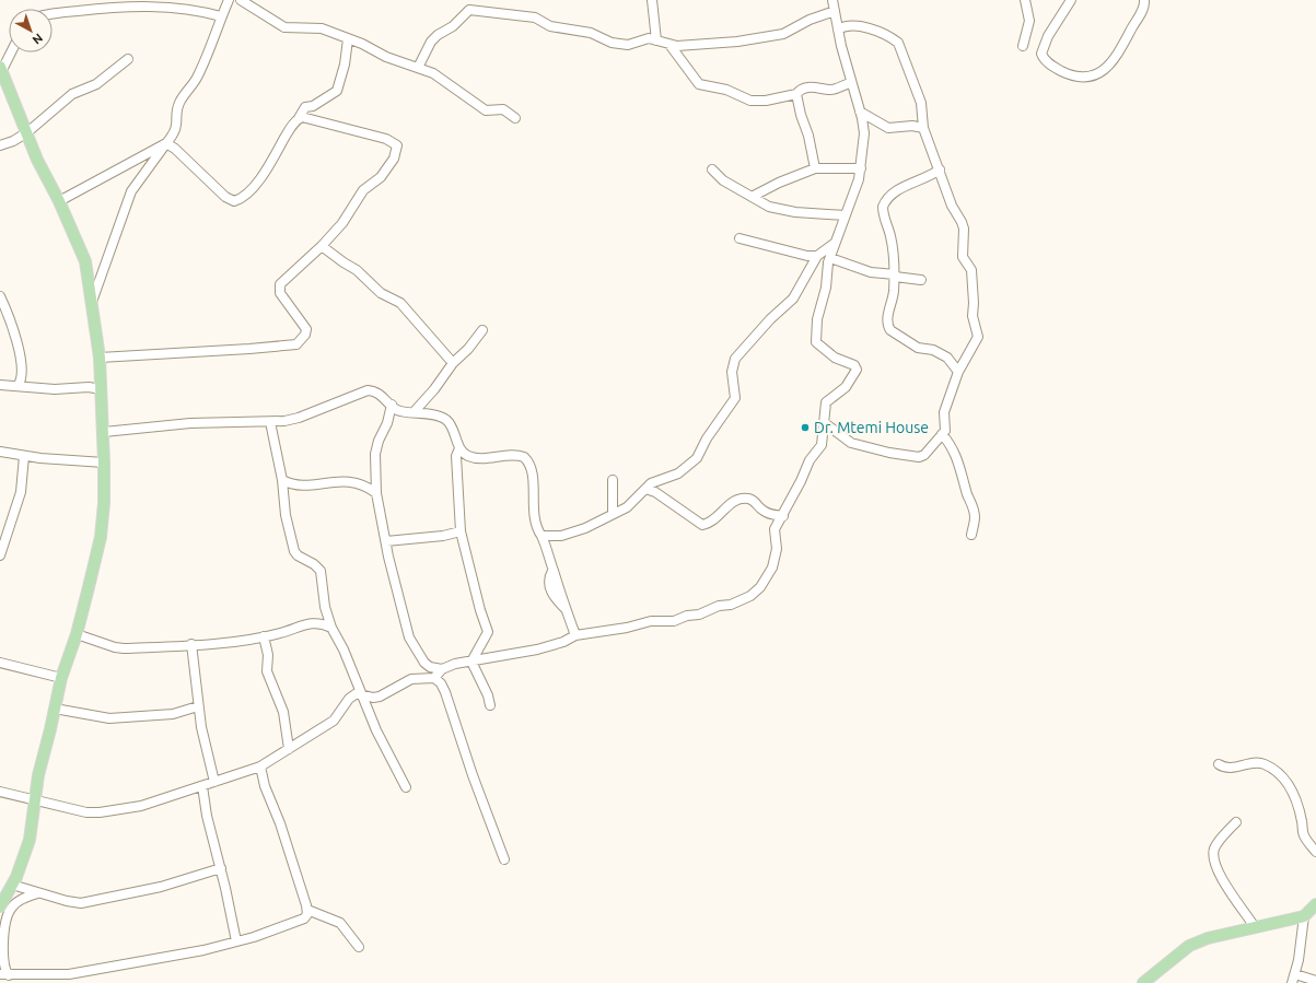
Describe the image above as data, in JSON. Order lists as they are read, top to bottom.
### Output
{
  "places": ["Dr. Mtemi House"],
  "north": "bottom right"
}
